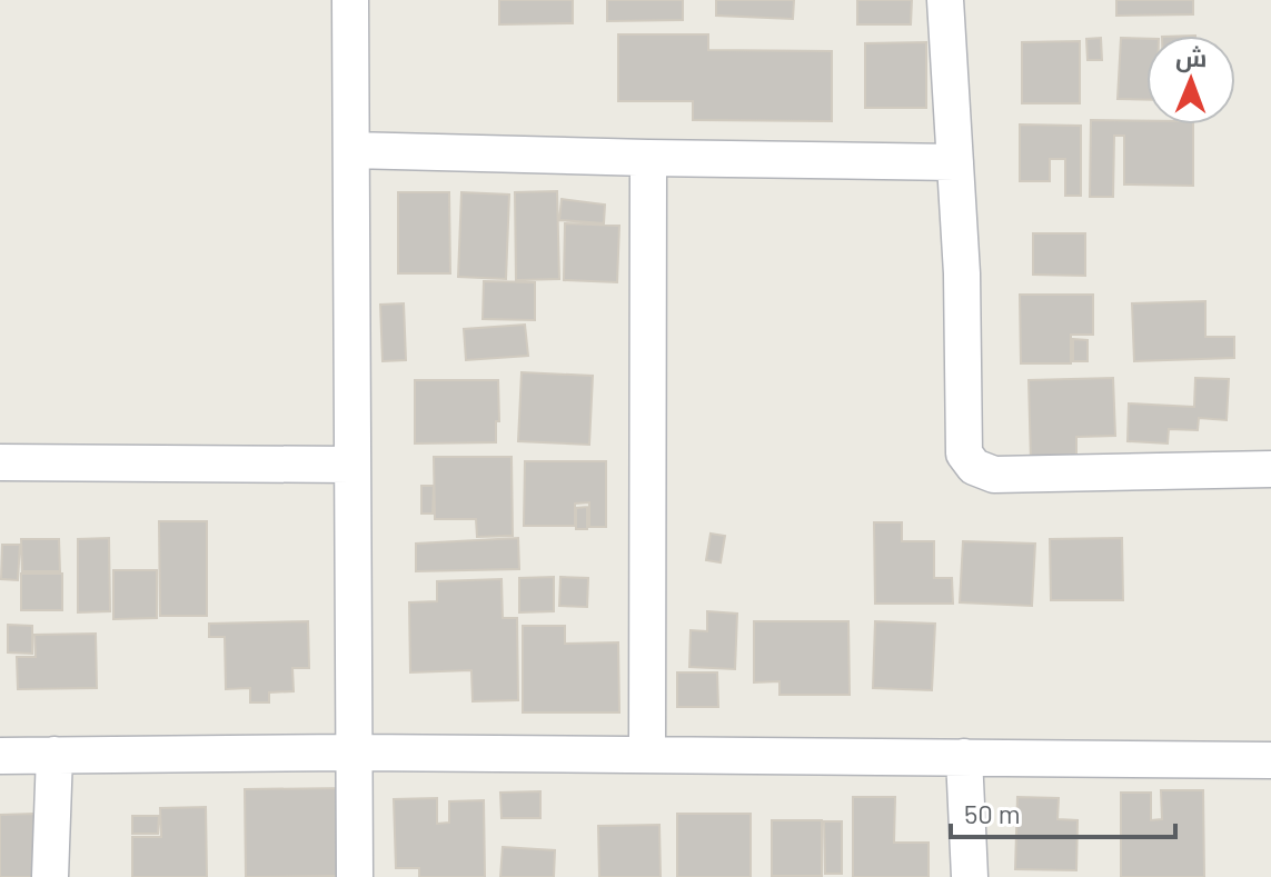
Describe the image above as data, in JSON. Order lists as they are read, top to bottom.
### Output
{
  "scale_bar": "50 m",
  "north": "top"
}
